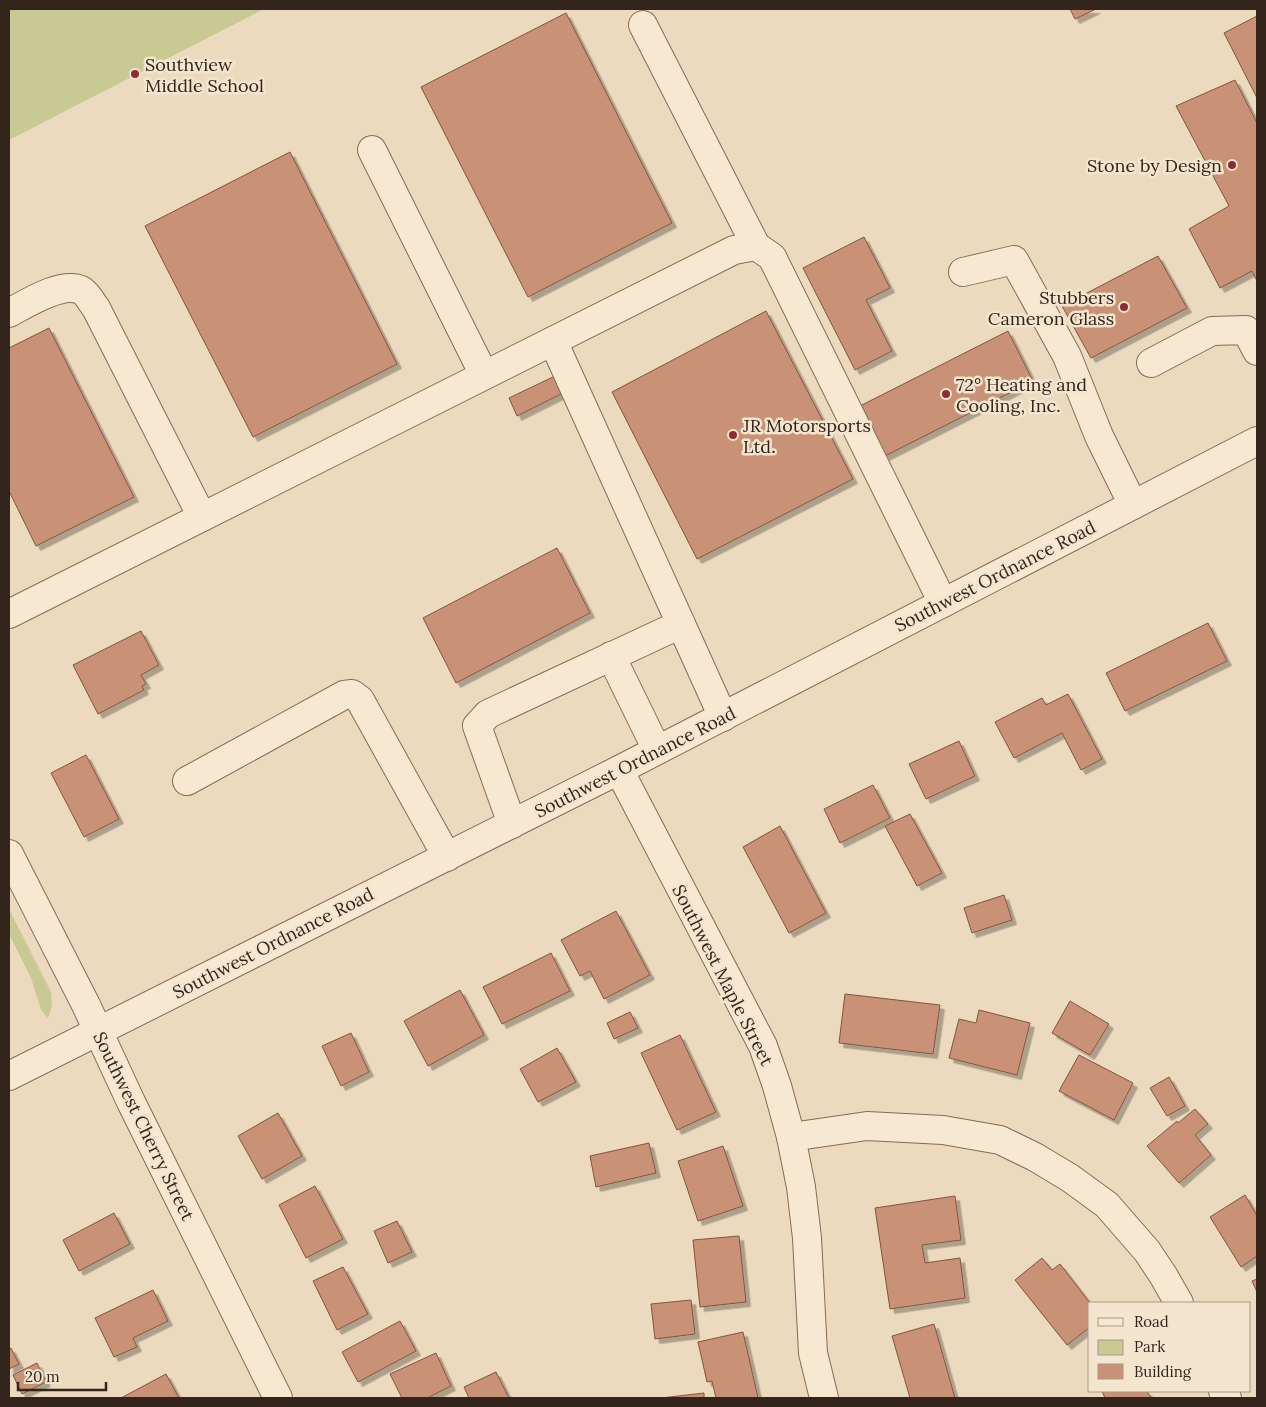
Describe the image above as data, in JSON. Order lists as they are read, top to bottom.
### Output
{
  "streets": {
    "street": ["Southwest Ordnance Road", "Southwest Maple Street", "Southwest Cherry Street"]
  },
  "crossings": [
    ["Southwest Ordnance Road", "Southwest Maple Street"],
    ["Southwest Ordnance Road", "Southwest Cherry Street"]
  ],
  "places": [
    "Southview Middle School",
    "Stone by Design",
    "Stubbers Cameron Glass",
    "72° Heating and Cooling, Inc.",
    "JR Motorsports Ltd."
  ],
  "legend": ["Road", "Park", "Building"],
  "scale_bar": "20 m"
}
